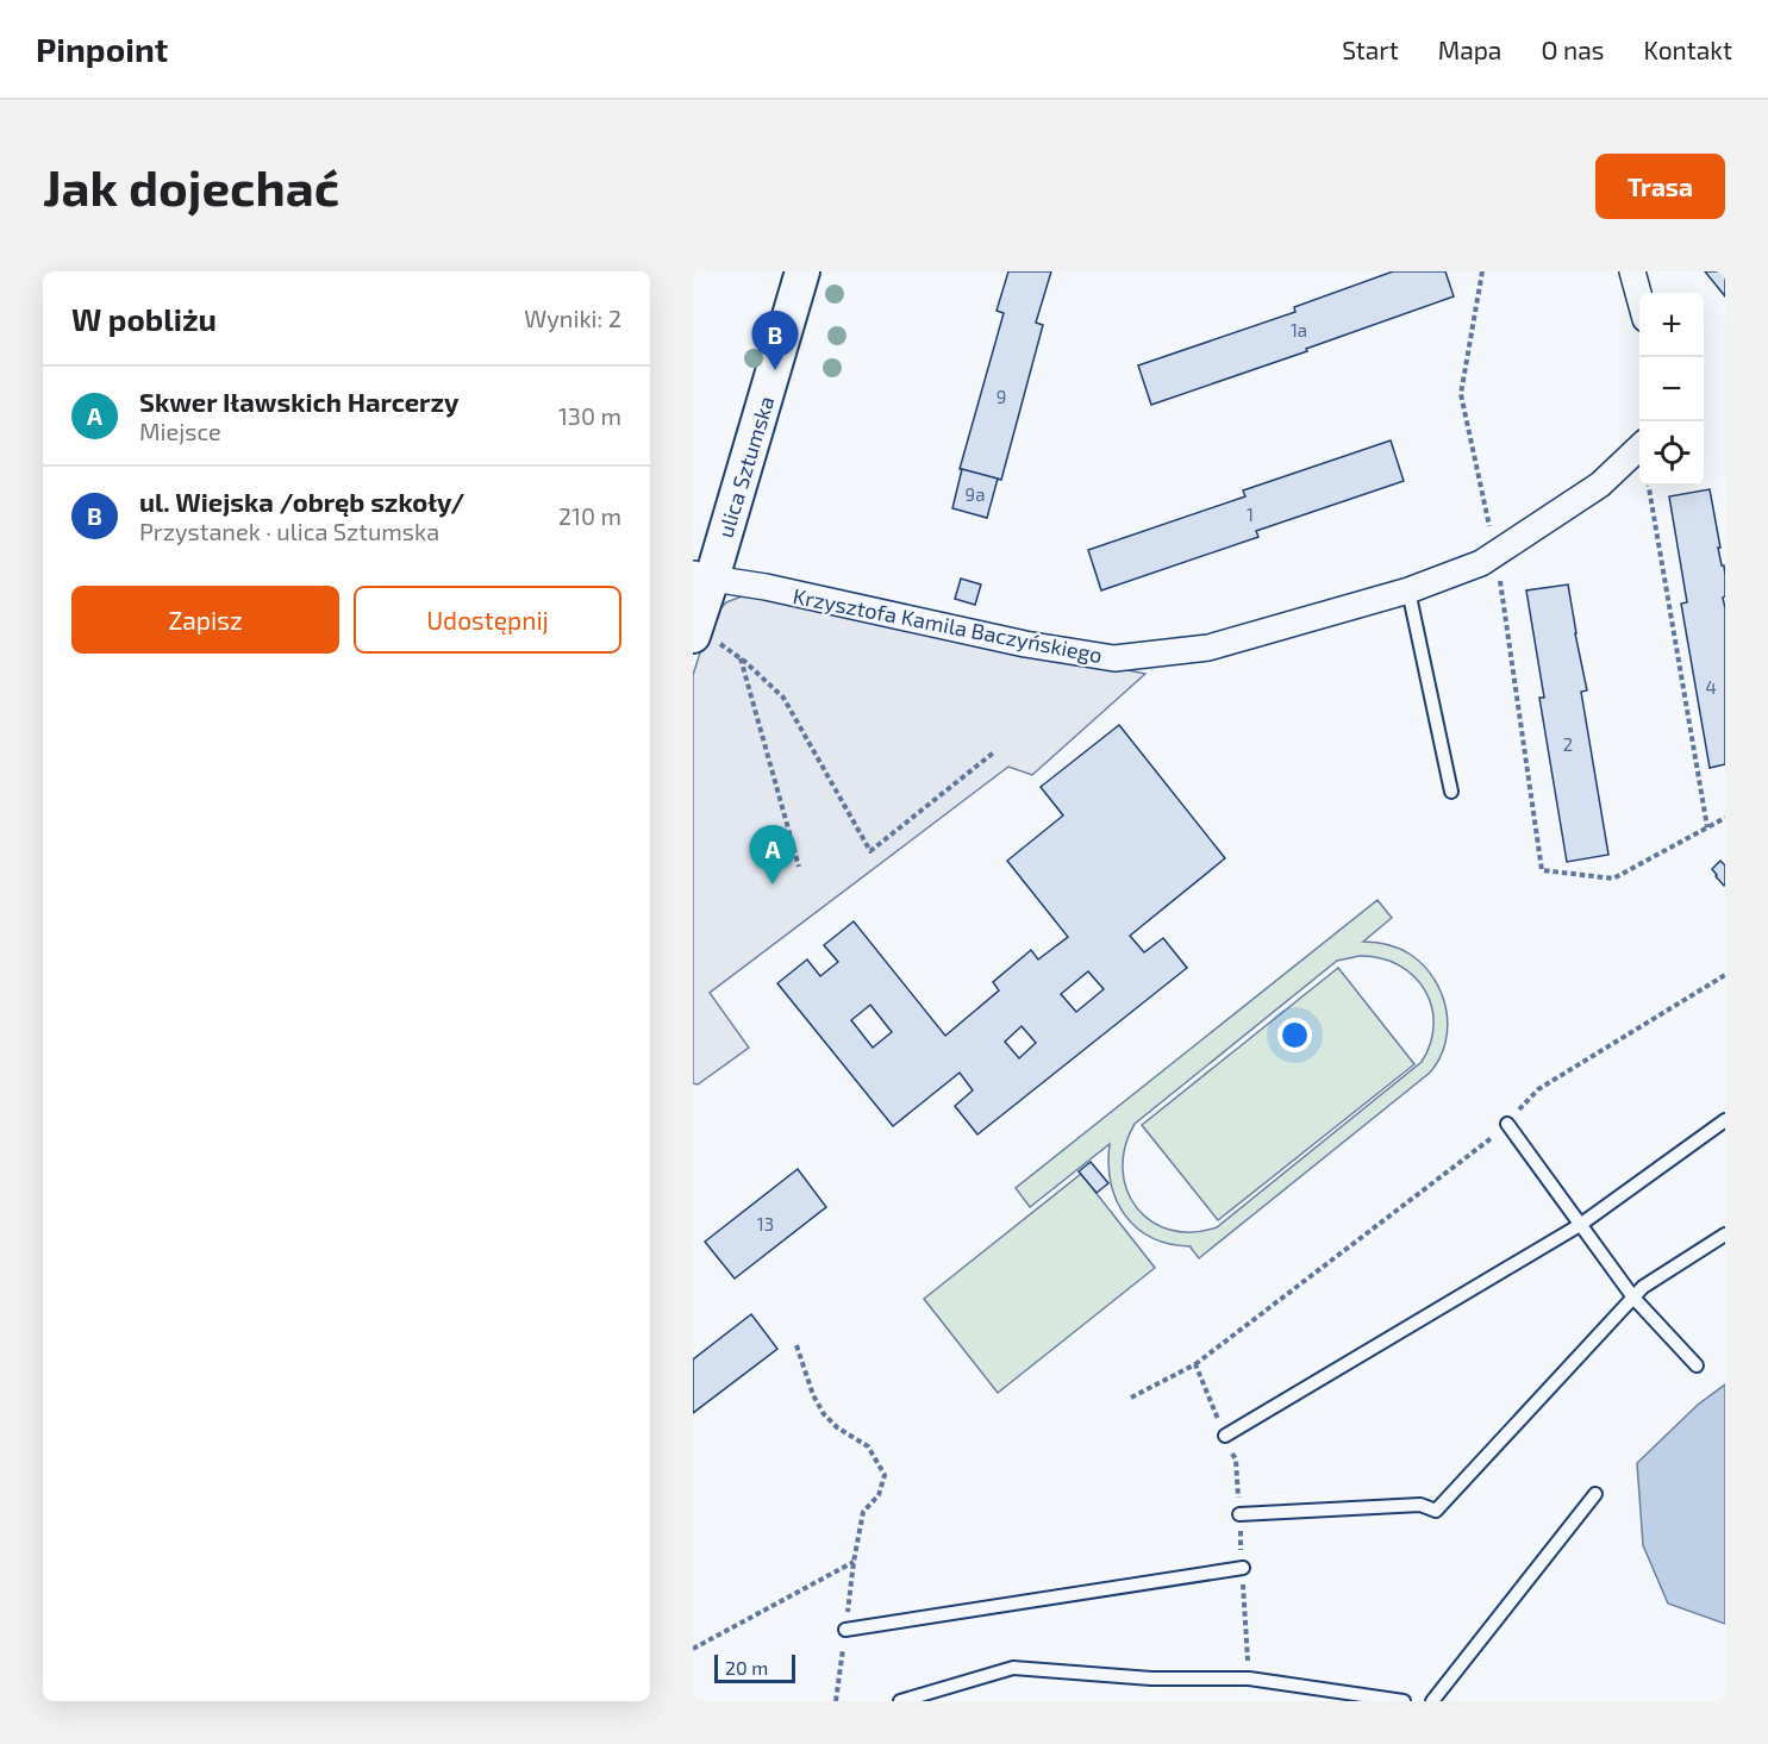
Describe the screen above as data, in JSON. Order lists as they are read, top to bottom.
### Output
{
  "streets": {
    "street": ["ulica Sztumska", "Krzysztofa Kamila Baczyńskiego"]
  },
  "crossings": [
    ["ulica Sztumska", "Krzysztofa Kamila Baczyńskiego"]
  ],
  "house_numbers": [
    "1a",
    "9",
    "9a",
    "1",
    "4",
    "2",
    "13"
  ],
  "scale_bar": "20 m",
  "page": {
    "header": "Pinpoint",
    "nav": [
      "Start",
      "Mapa",
      "O nas",
      "Kontakt"
    ],
    "buttons": [
      "Trasa",
      ["Zapisz", "Udostępnij"]
    ],
    "title": "Jak dojechać",
    "heading": ["W pobliżu", "Wyniki: 2"],
    "map_buttons": ["+", "−"],
    "pins": ["B", "A"],
    "list": [
      {
        "mark": "A",
        "name": "Skwer Iławskich Harcerzy",
        "note": "Miejsce",
        "value": "130 m"
      },
      {
        "mark": "B",
        "name": "ul. Wiejska /obręb szkoły/",
        "note": "Przystanek · ulica Sztumska",
        "value": "210 m"
      }
    ],
    "scale": "20 m"
  }
}
